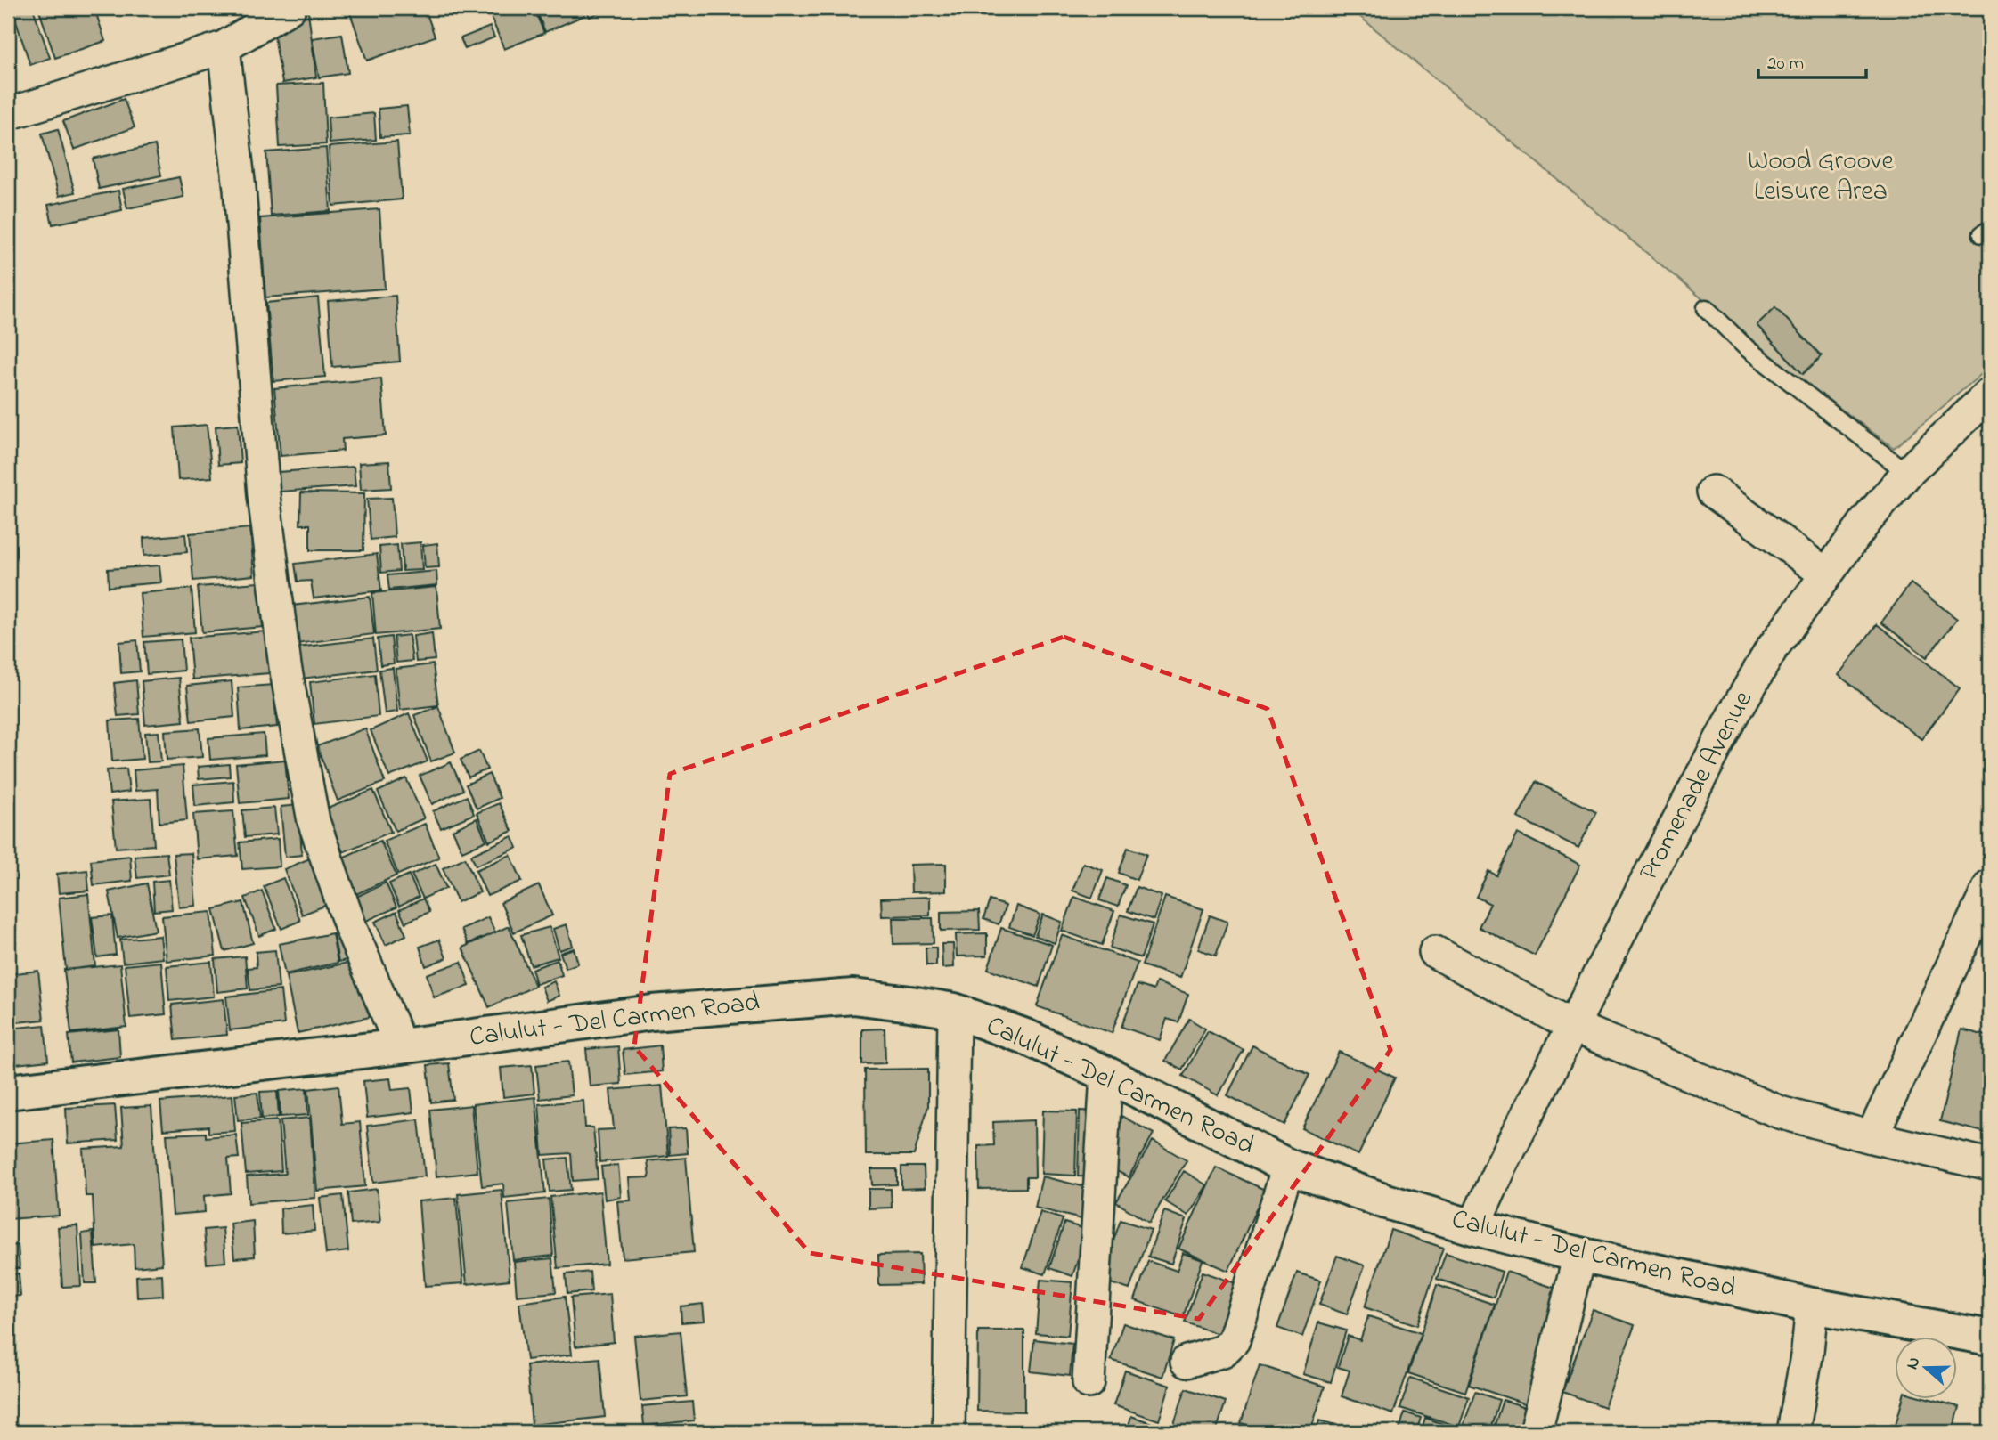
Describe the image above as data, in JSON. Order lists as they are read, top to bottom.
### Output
{
  "streets": {
    "main road": ["Calulut - Del Carmen Road"],
    "street": ["Promenade Avenue"]
  },
  "crossings": [
    ["Promenade Avenue", "Calulut - Del Carmen Road"]
  ],
  "parks": ["Wood Groove Leisure Area"],
  "scale_bar": "20 m",
  "north": "left"
}
